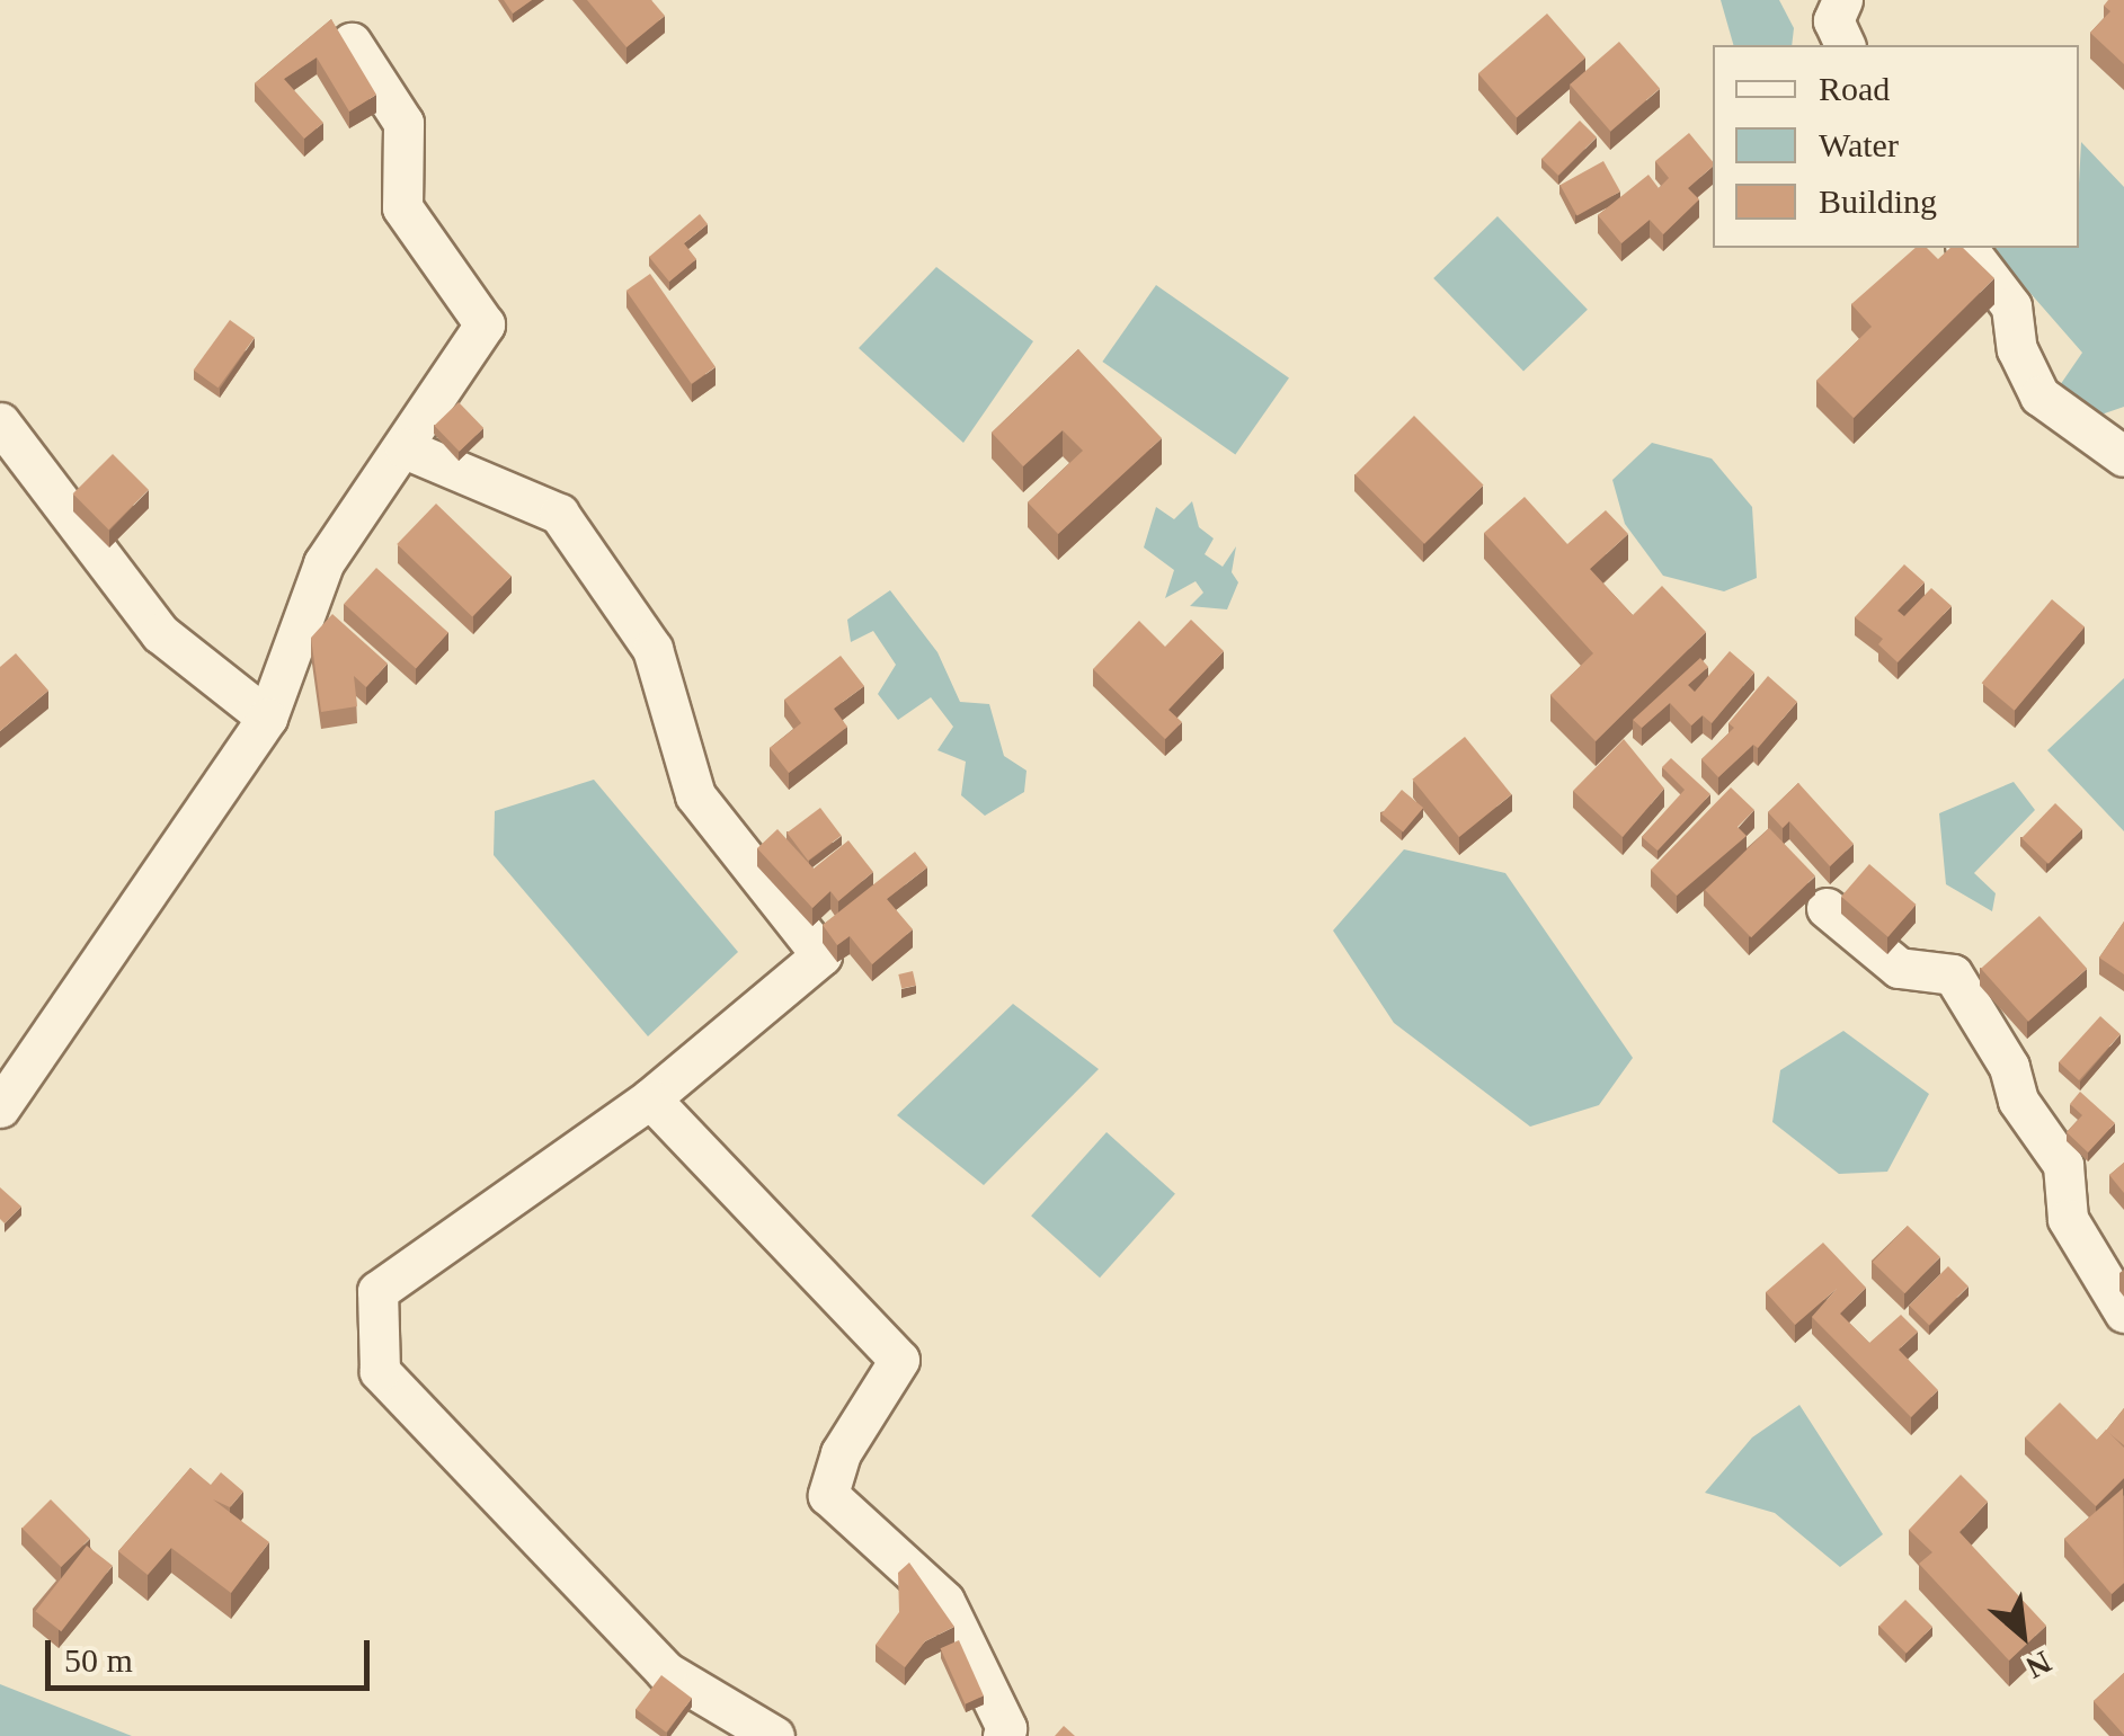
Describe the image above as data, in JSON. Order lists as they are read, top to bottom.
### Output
{
  "legend": ["Road", "Water", "Building"],
  "scale_bar": "50 m",
  "north": "bottom right"
}
